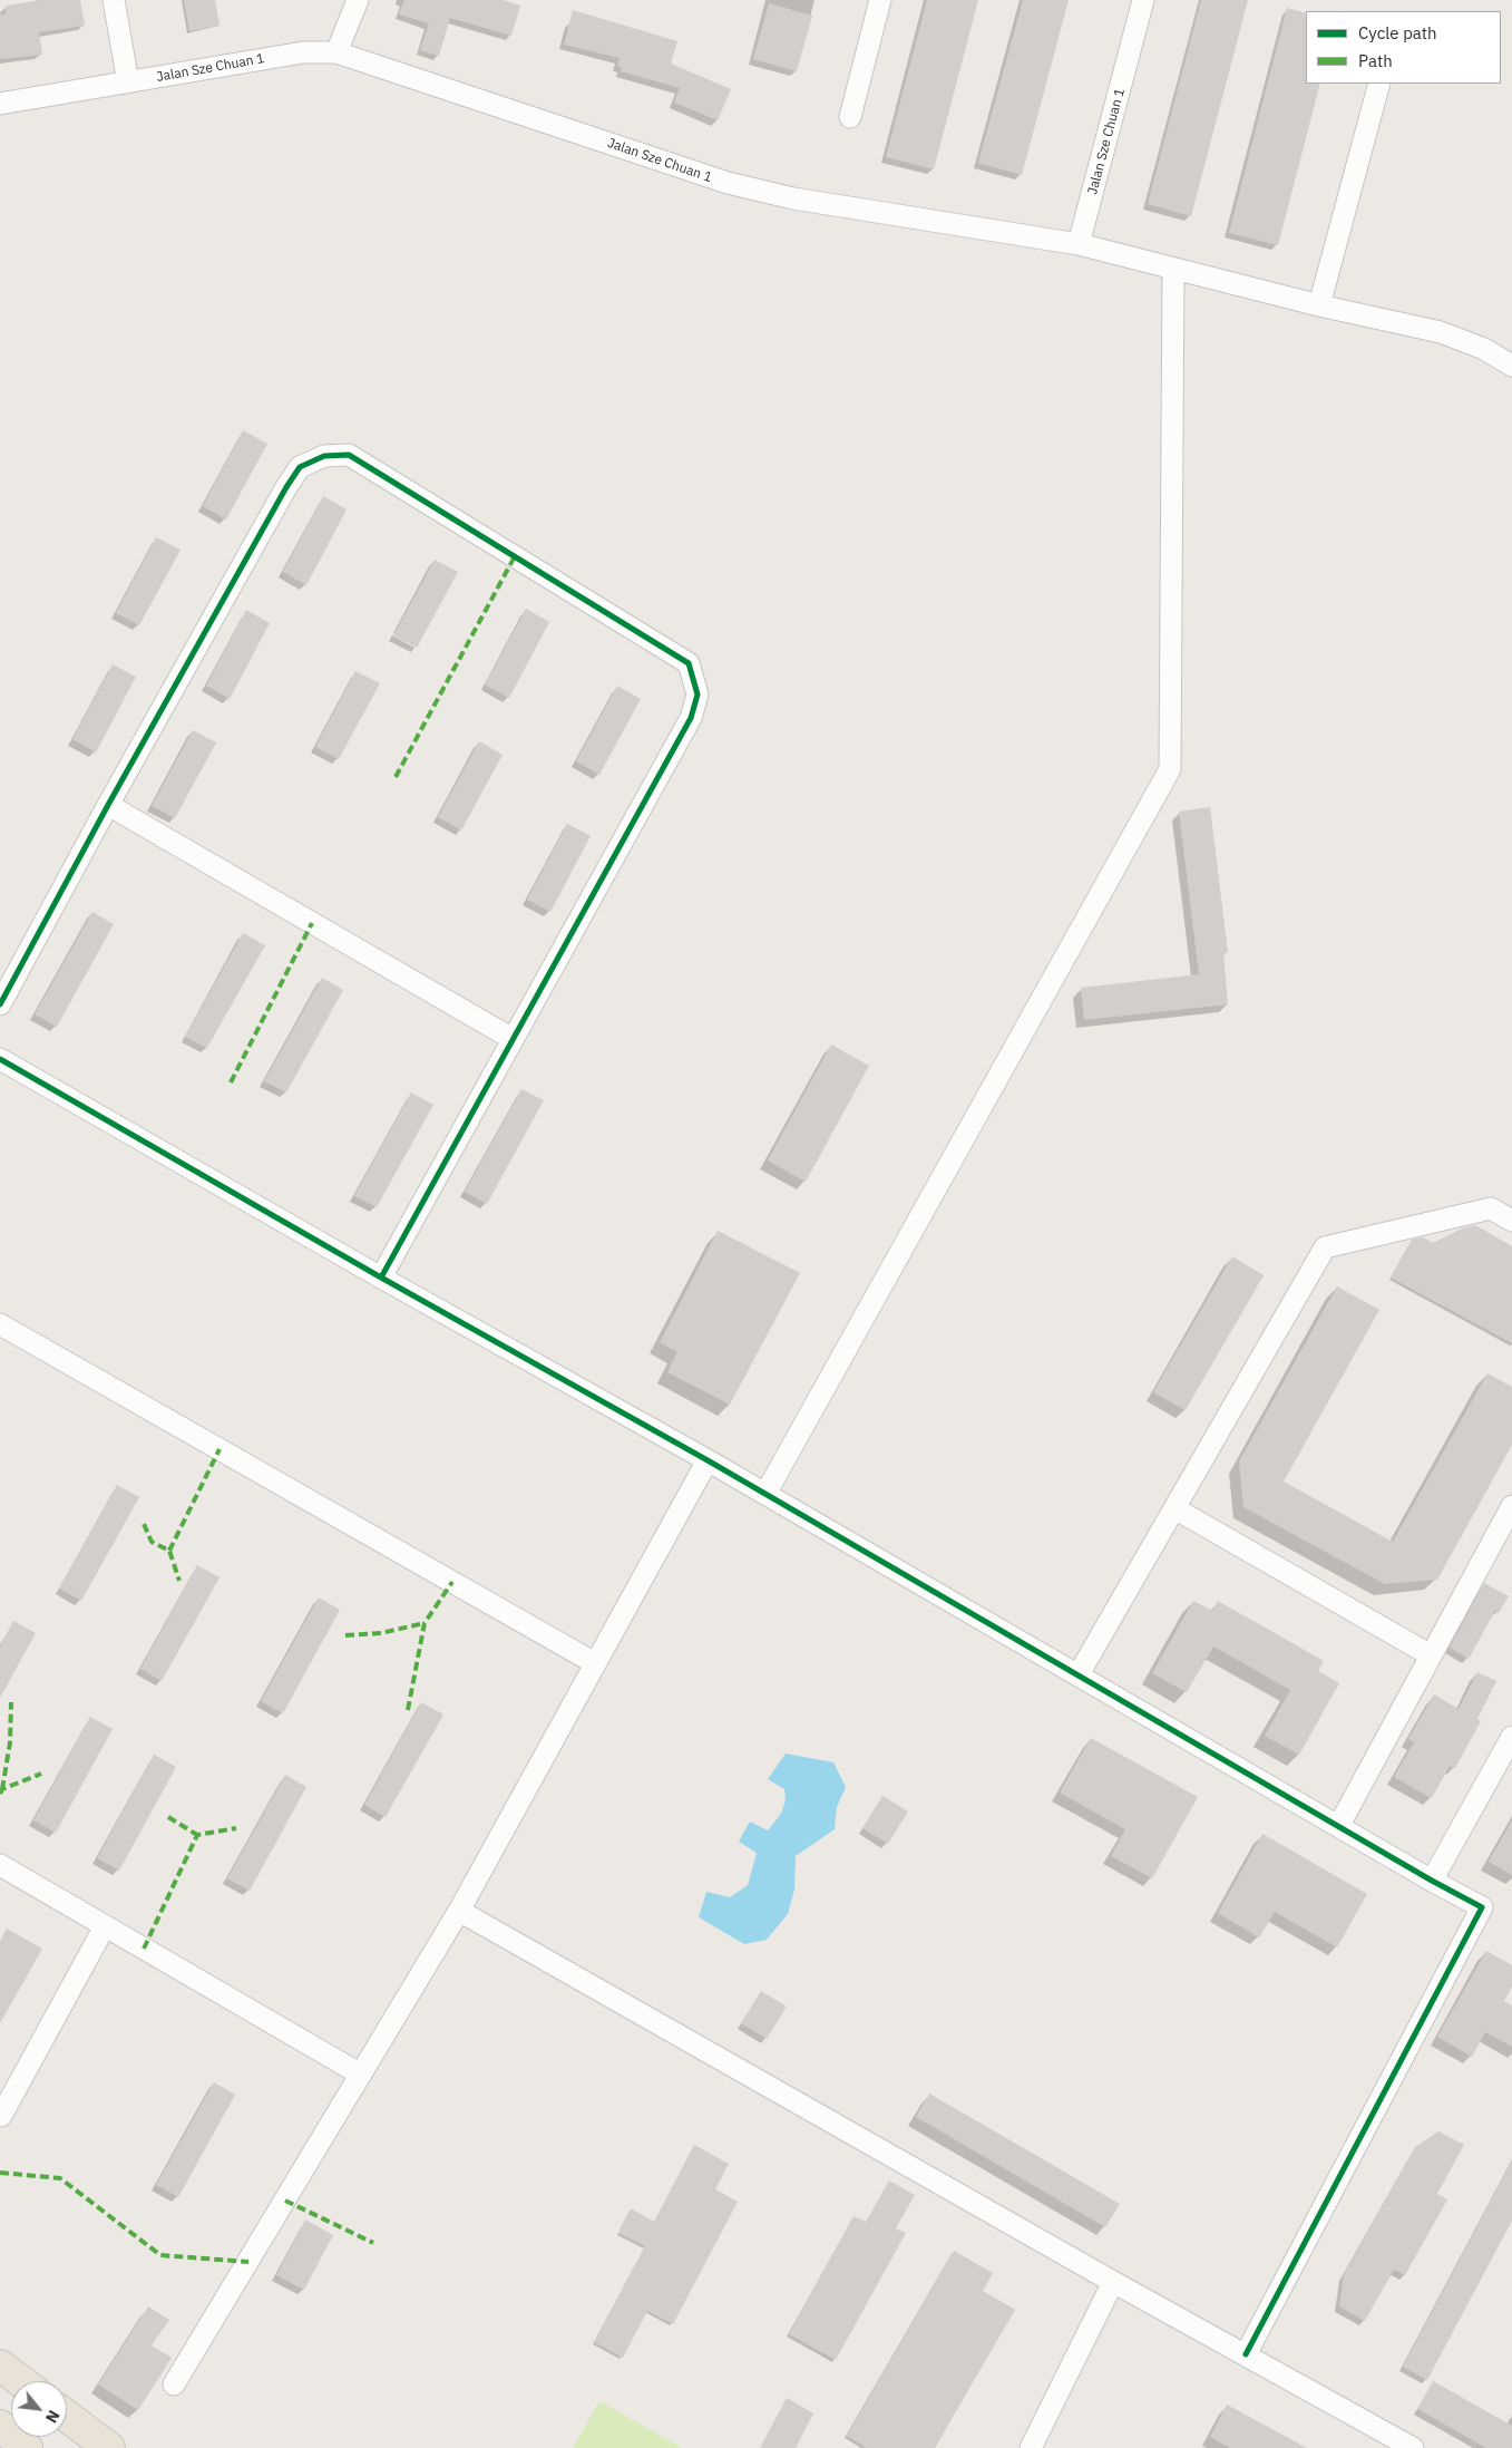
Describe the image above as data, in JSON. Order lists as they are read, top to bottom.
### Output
{
  "streets": {
    "street": ["Jalan Sze Chuan 1"]
  },
  "legend": ["Cycle path", "Path"],
  "north": "bottom right"
}
